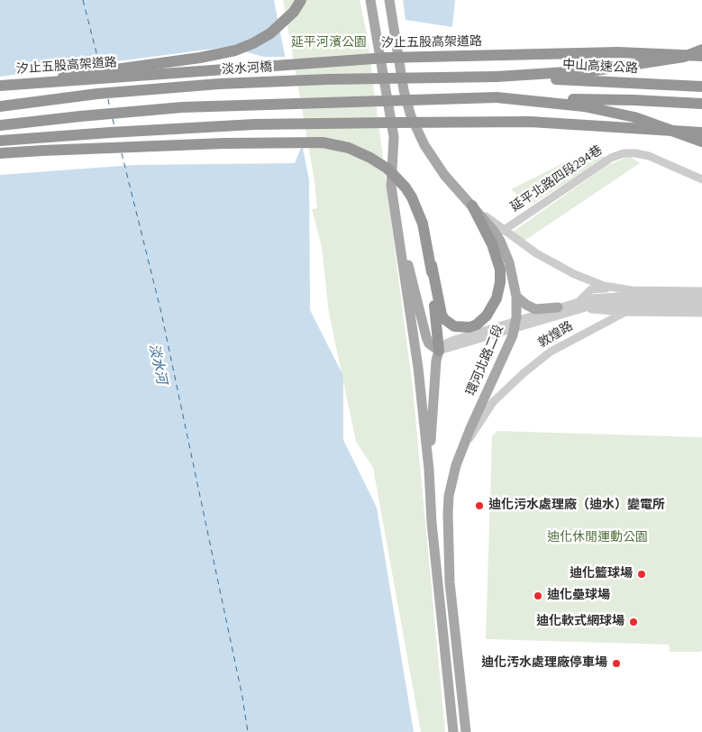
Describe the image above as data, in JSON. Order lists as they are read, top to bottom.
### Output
{
  "streets": {
    "highway": ["汐止五股高架道路", "中山高速公路", "淡水河橋"],
    "main road": ["環河北路二段"],
    "street": ["延平北路四段294巷", "敦煌路"]
  },
  "crossings": [
    ["中山高速公路", "淡水河橋"],
    ["敦煌路", "環河北路二段"]
  ],
  "water": ["淡水河"],
  "parks": ["延平河濱公園", "迪化休閒運動公園"],
  "places": [
    "迪化污水處理廠（迪水）變電所",
    "迪化籃球場",
    "迪化壘球場",
    "迪化軟式網球場",
    "迪化汚水處理廠停車場"
  ]
}
